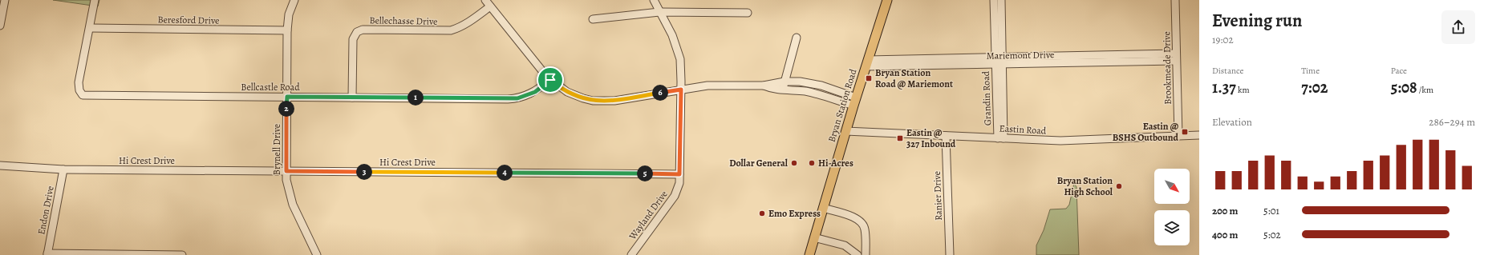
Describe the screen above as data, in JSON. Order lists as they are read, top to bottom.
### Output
{
  "streets": {
    "main road": ["Bryan Station Road"],
    "street": [
      "Beresford Drive",
      "Bellechasse Drive",
      "Mariemont Drive",
      "Brookmeade Drive",
      "Bellcastle Road",
      "Grandin Road",
      "Eastin Road",
      "Brynell Drive",
      "Hi Crest Drive",
      "Ranier Drive",
      "Endon Drive",
      "Wayland Drive"
    ]
  },
  "crossings": [
    ["Beresford Drive", "Bellcastle Road"],
    ["Beresford Drive", "Brynell Drive"],
    ["Bellechasse Drive", "Bellcastle Road"],
    ["Mariemont Drive", "Brookmeade Drive"],
    ["Mariemont Drive", "Grandin Road"],
    ["Mariemont Drive", "Bryan Station Road"],
    ["Brookmeade Drive", "Eastin Road"],
    ["Bellcastle Road", "Brynell Drive"],
    ["Grandin Road", "Eastin Road"],
    ["Bryan Station Road", "Eastin Road"],
    ["Eastin Road", "Ranier Drive"],
    ["Brynell Drive", "Hi Crest Drive"],
    ["Hi Crest Drive", "Endon Drive"],
    ["Hi Crest Drive", "Wayland Drive"]
  ],
  "places": {
    "transit": ["Bryan Station Road @ Mariemont", "Eastin @ BSHS Outbound", "Eastin @ 327 Inbound"],
    "other": [
      "Dollar General",
      "Hi-Acres",
      "Bryan Station High School",
      "Emo Express"
    ]
  },
  "north": "bottom right",
  "page": {
    "heading": ["Evening run", "19:02"],
    "stats": [
      ["Distance", "1.37 km"],
      ["Time", "7:02"],
      ["Pace", "5:08 /km"]
    ],
    "pins": [
      "6",
      "1",
      "2",
      "3",
      "4",
      "5"
    ],
    "chart": ["Elevation", "286–294 m"],
    "list": [
      {
        "name": "200 m",
        "note": "5:01"
      },
      {
        "name": "400 m",
        "note": "5:02"
      }
    ]
  }
}
